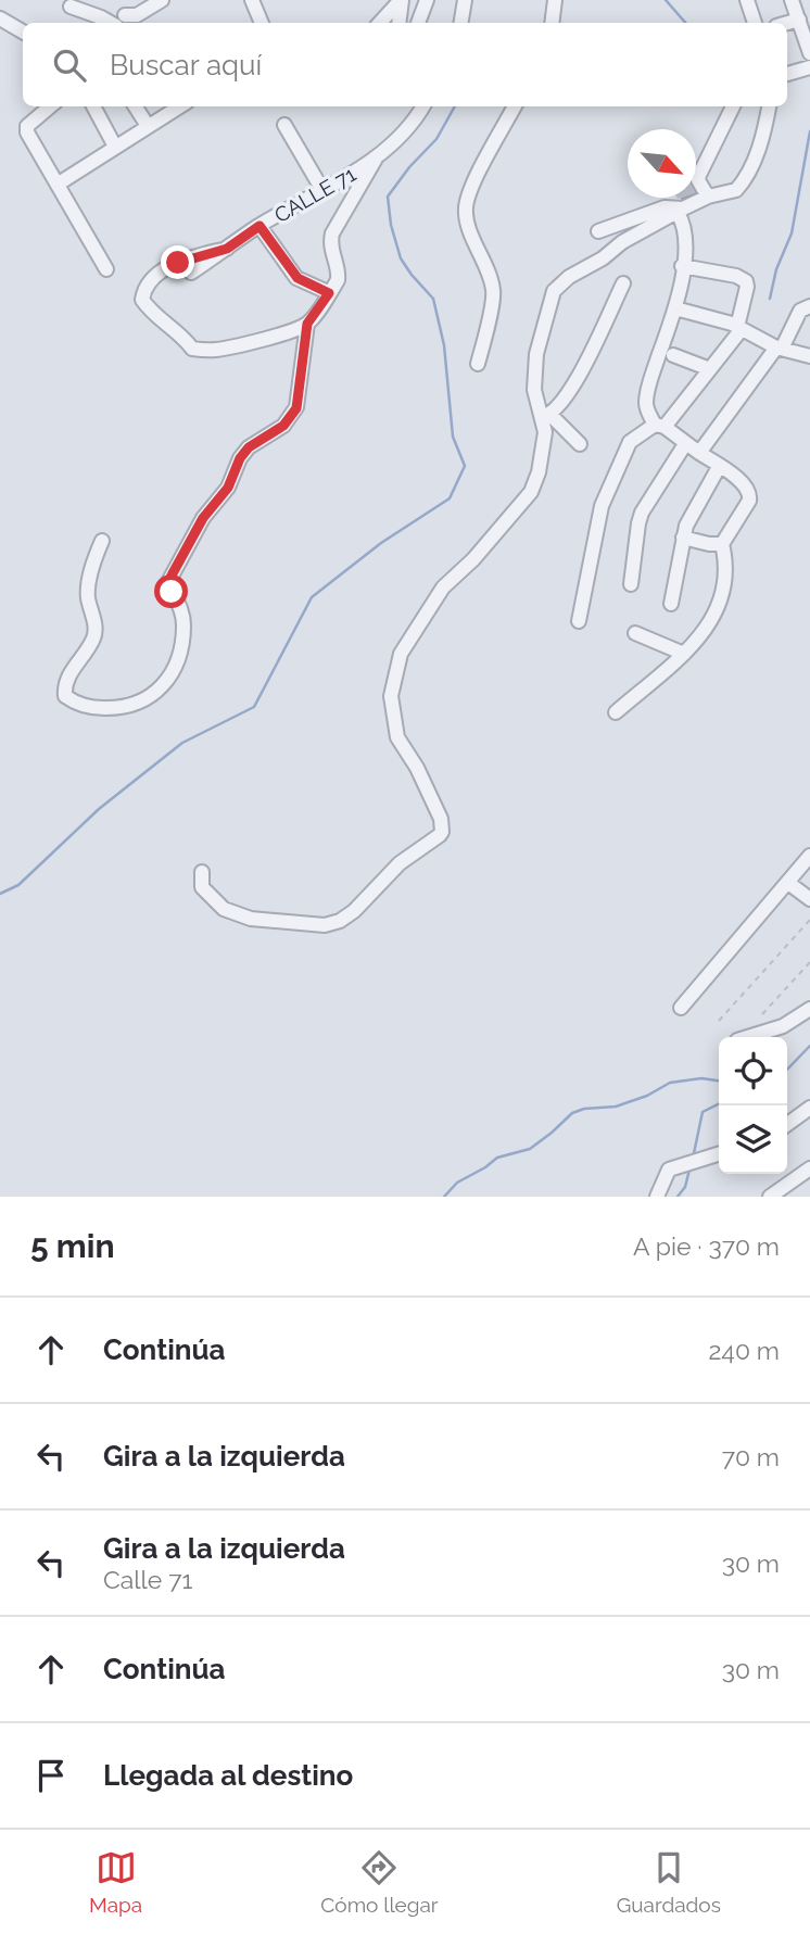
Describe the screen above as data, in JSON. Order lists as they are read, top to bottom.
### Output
{
  "streets": {
    "street": ["CALLE 71"]
  },
  "north": "bottom right",
  "page": {
    "search": "Buscar aquí",
    "heading": ["5 min", "A pie · 370 m"],
    "list": [
      ["Continúa", "240 m"],
      ["Gira a la izquierda", "70 m"],
      ["Gira a la izquierda", "Calle 71", "30 m"],
      ["Continúa", "30 m"],
      "Llegada al destino"
    ],
    "nav": ["Mapa", "Cómo llegar", "Guardados"]
  }
}
